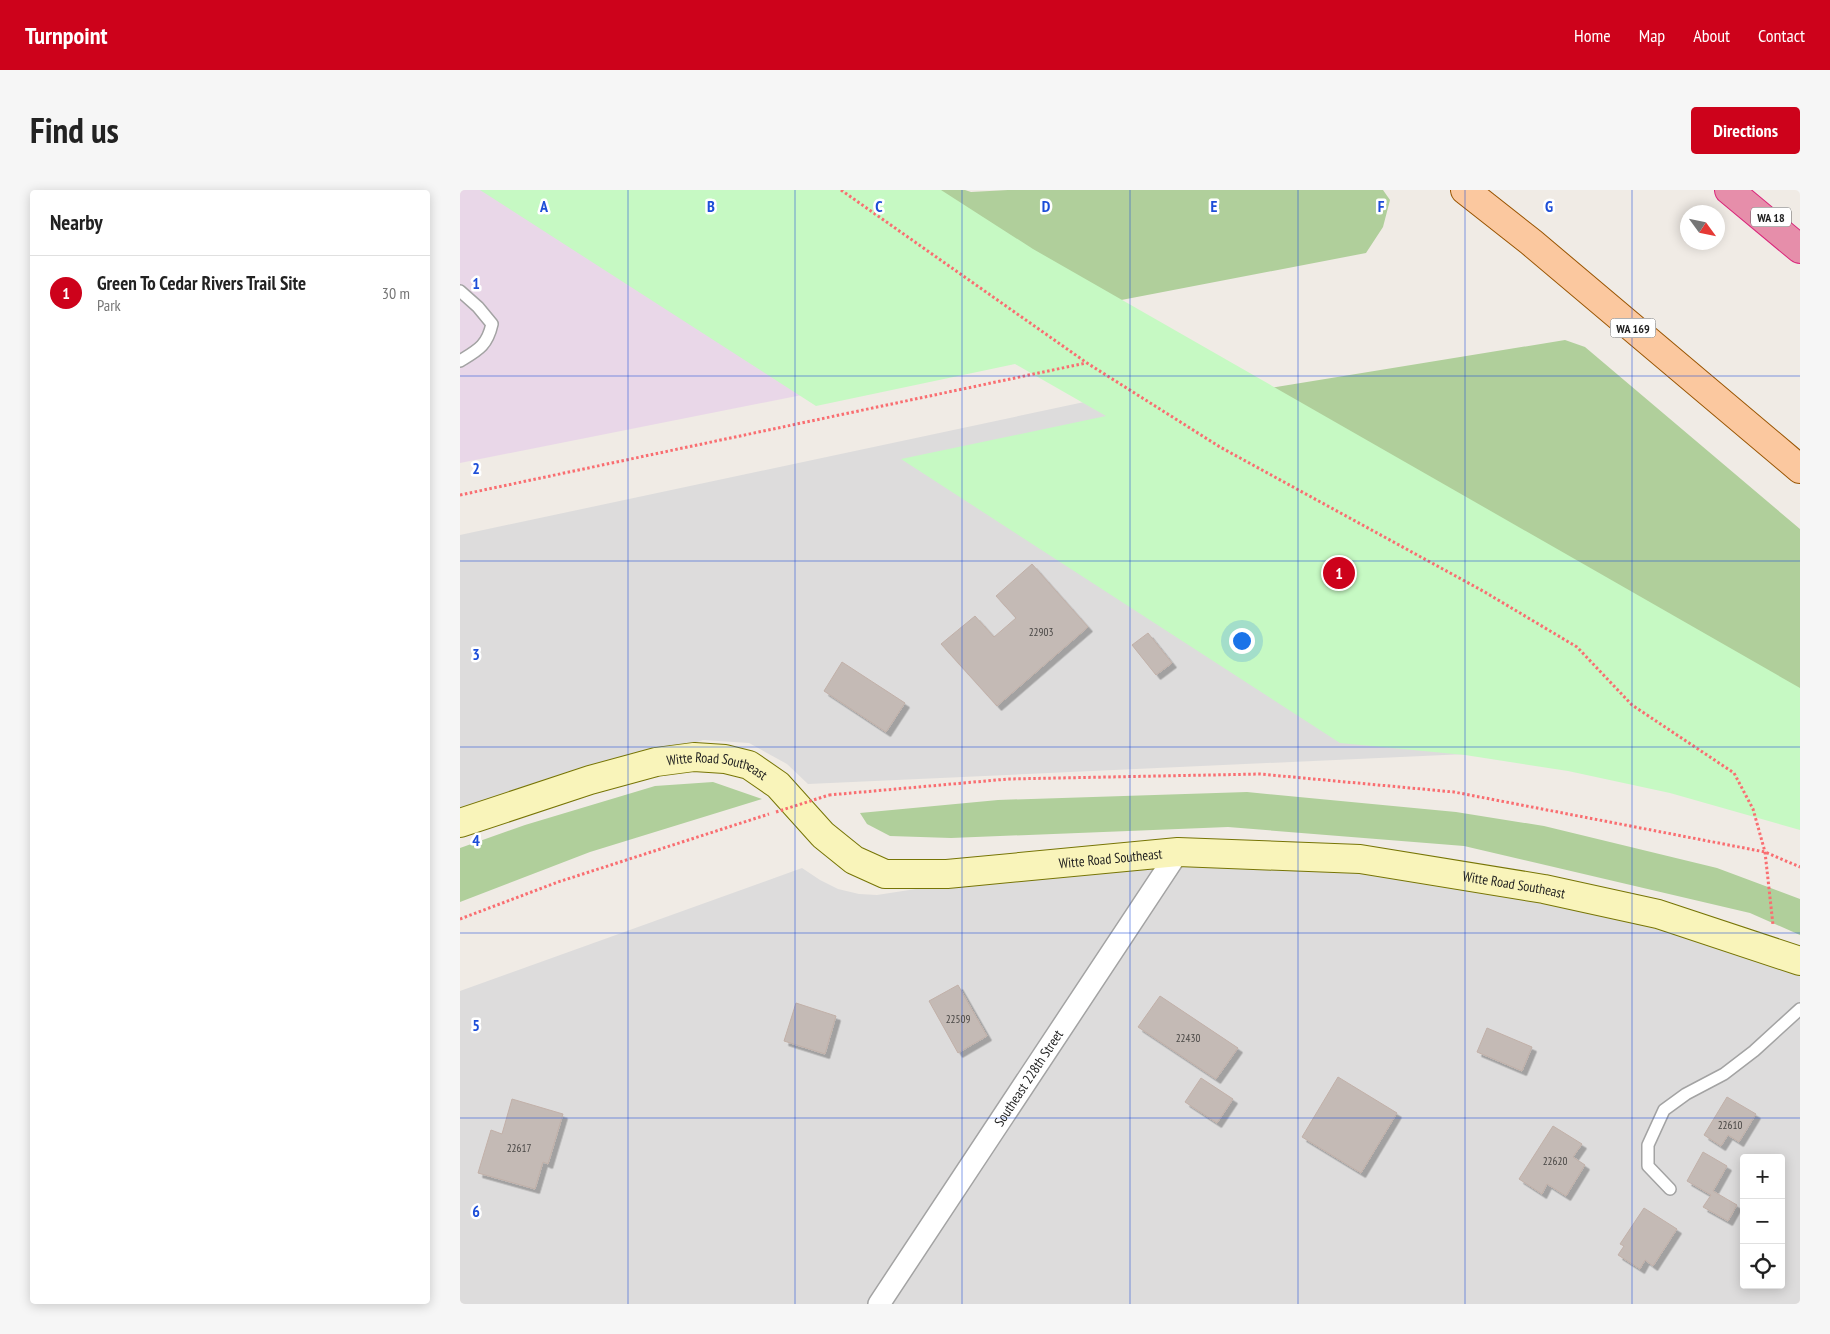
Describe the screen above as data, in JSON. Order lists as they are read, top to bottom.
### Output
{
  "streets": {
    "highway": ["WA 18"],
    "main road": ["WA 169"],
    "street": ["Witte Road Southeast", "Southeast 228th Street"]
  },
  "crossings": [
    ["Witte Road Southeast", "Southeast 228th Street"]
  ],
  "house_numbers": [
    "22903",
    "22509",
    "22430",
    "22610",
    "22617",
    "22620"
  ],
  "north": "bottom right",
  "page": {
    "header": "Turnpoint",
    "nav": [
      "Home",
      "Map",
      "About",
      "Contact"
    ],
    "title": "Find us",
    "buttons": "Directions",
    "heading": "Nearby",
    "list": [
      {
        "mark": "1",
        "name": "Green To Cedar Rivers Trail Site",
        "note": "Park",
        "value": "30 m"
      }
    ],
    "pins": "1",
    "map_buttons": ["+", "−"]
  },
  "grid": {
    "columns": [
      "A",
      "B",
      "C",
      "D",
      "E",
      "F",
      "G"
    ],
    "rows": [
      "1",
      "2",
      "3",
      "4",
      "5",
      "6"
    ]
  }
}
